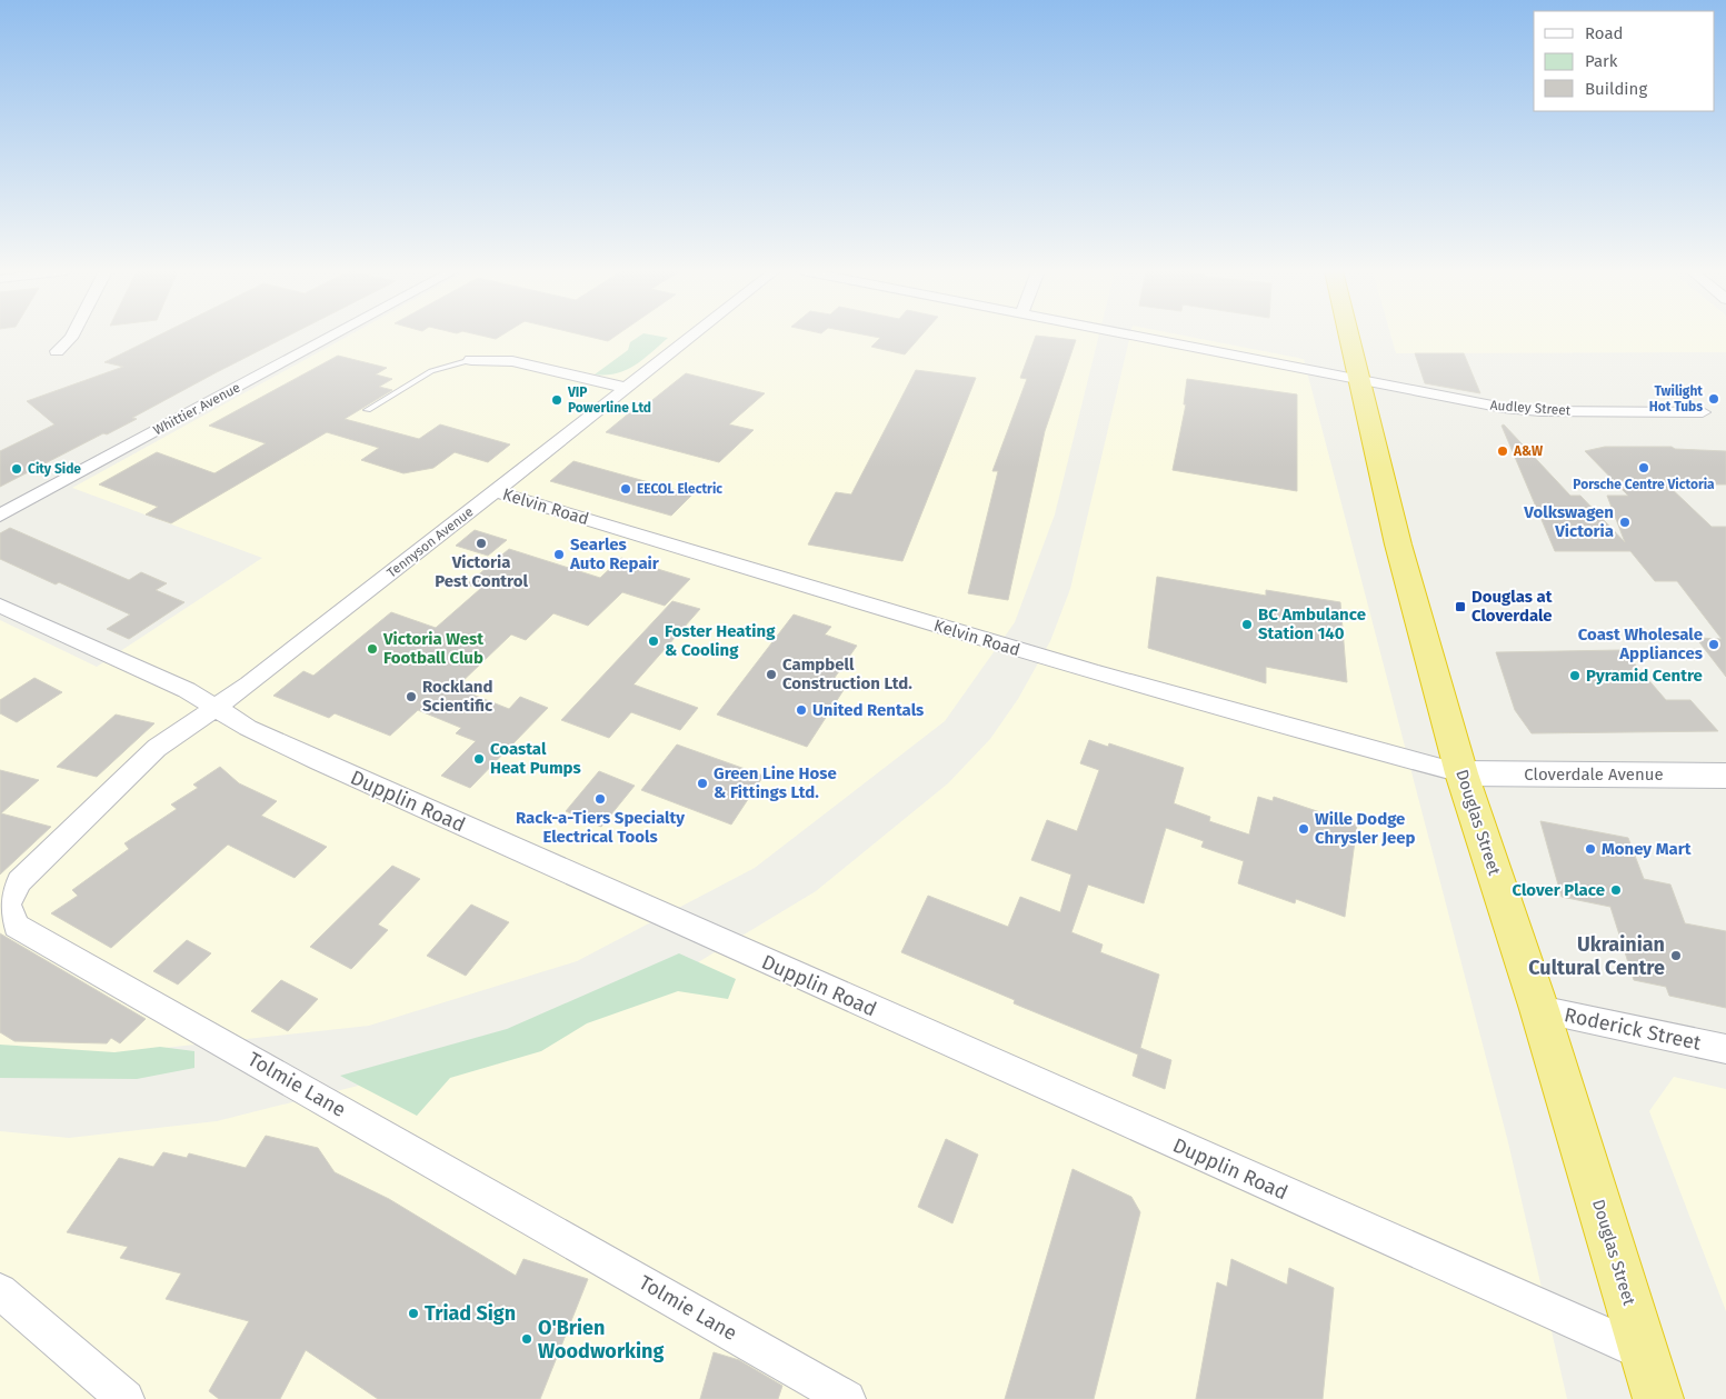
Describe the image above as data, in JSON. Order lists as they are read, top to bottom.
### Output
{
  "streets": {
    "highway": ["Douglas Street"],
    "main road": ["Cloverdale Avenue"],
    "street": [
      "Audley Street",
      "Whittier Avenue",
      "Kelvin Road",
      "Tennyson Avenue",
      "Dupplin Road",
      "Roderick Street",
      "Tolmie Lane"
    ]
  },
  "crossings": [
    ["Audley Street", "Douglas Street"],
    ["Kelvin Road", "Tennyson Avenue"],
    ["Kelvin Road", "Cloverdale Avenue"],
    ["Kelvin Road", "Douglas Street"],
    ["Tennyson Avenue", "Dupplin Road"],
    ["Tennyson Avenue", "Tolmie Lane"],
    ["Cloverdale Avenue", "Douglas Street"],
    ["Dupplin Road", "Douglas Street"],
    ["Dupplin Road", "Tolmie Lane"],
    ["Douglas Street", "Roderick Street"]
  ],
  "places": {
    "other": [
      "Twilight Hot Tubs",
      "VIP Powerline Ltd",
      "A&W",
      "Porsche Centre Victoria",
      "City Side",
      "EECOL Electric",
      "Volkswagen Victoria",
      "Victoria Pest Control",
      "Searles Auto Repair",
      "BC Ambulance Station 140",
      "Foster Heating & Cooling",
      "Coast Wholesale Appliances",
      "Victoria West Football Club",
      "Campbell Construction Ltd.",
      "Pyramid Centre",
      "Rockland Scientific",
      "United Rentals",
      "Coastal Heat Pumps",
      "Green Line Hose & Fittings Ltd.",
      "Rack-a-Tiers Specialty Electrical Tools",
      "Wille Dodge Chrysler Jeep",
      "Money Mart",
      "Clover Place",
      "Ukrainian Cultural Centre",
      "Triad Sign",
      "O'Brien Woodworking"
    ],
    "transit": ["Douglas at Cloverdale"]
  },
  "legend": ["Road", "Park", "Building"]
}
